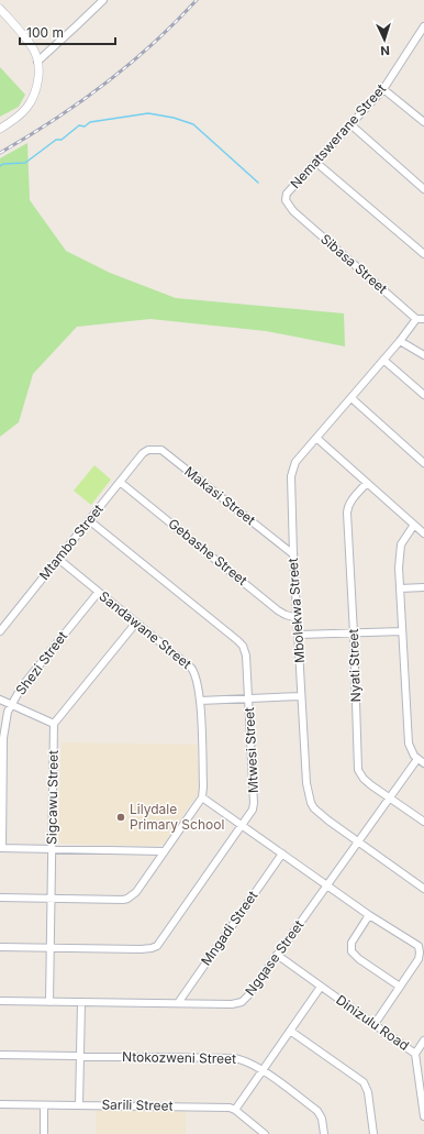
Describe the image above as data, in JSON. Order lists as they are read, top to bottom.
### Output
{
  "streets": {
    "street": [
      "Nematswerane Street",
      "Sibasa Street",
      "Makasi Street",
      "Mtambo Street",
      "Gebashe Street",
      "Mbolekwa Street",
      "Sandawane Street",
      "Shezi Street",
      "Nyati Street",
      "Mtwesi Street",
      "Sigcawu Street",
      "Mngadi Street",
      "Ngqase Street",
      "Dinizulu Road",
      "Ntokozweni Street",
      "Sarili Street"
    ]
  },
  "crossings": [
    ["Nematswerane Street", "Sibasa Street"],
    ["Sibasa Street", "Mbolekwa Street"],
    ["Makasi Street", "Mtambo Street"],
    ["Makasi Street", "Mbolekwa Street"],
    ["Mtambo Street", "Gebashe Street"],
    ["Mtambo Street", "Sandawane Street"],
    ["Mtambo Street", "Mtwesi Street"],
    ["Gebashe Street", "Mbolekwa Street"],
    ["Mbolekwa Street", "Ngqase Street"],
    ["Sandawane Street", "Shezi Street"],
    ["Nyati Street", "Ngqase Street"],
    ["Mtwesi Street", "Sigcawu Street"],
    ["Sigcawu Street", "Ngqase Street"],
    ["Mngadi Street", "Ngqase Street"],
    ["Ngqase Street", "Dinizulu Road"]
  ],
  "places": ["Lilydale Primary School"],
  "scale_bar": "100 m",
  "north": "bottom"
}
